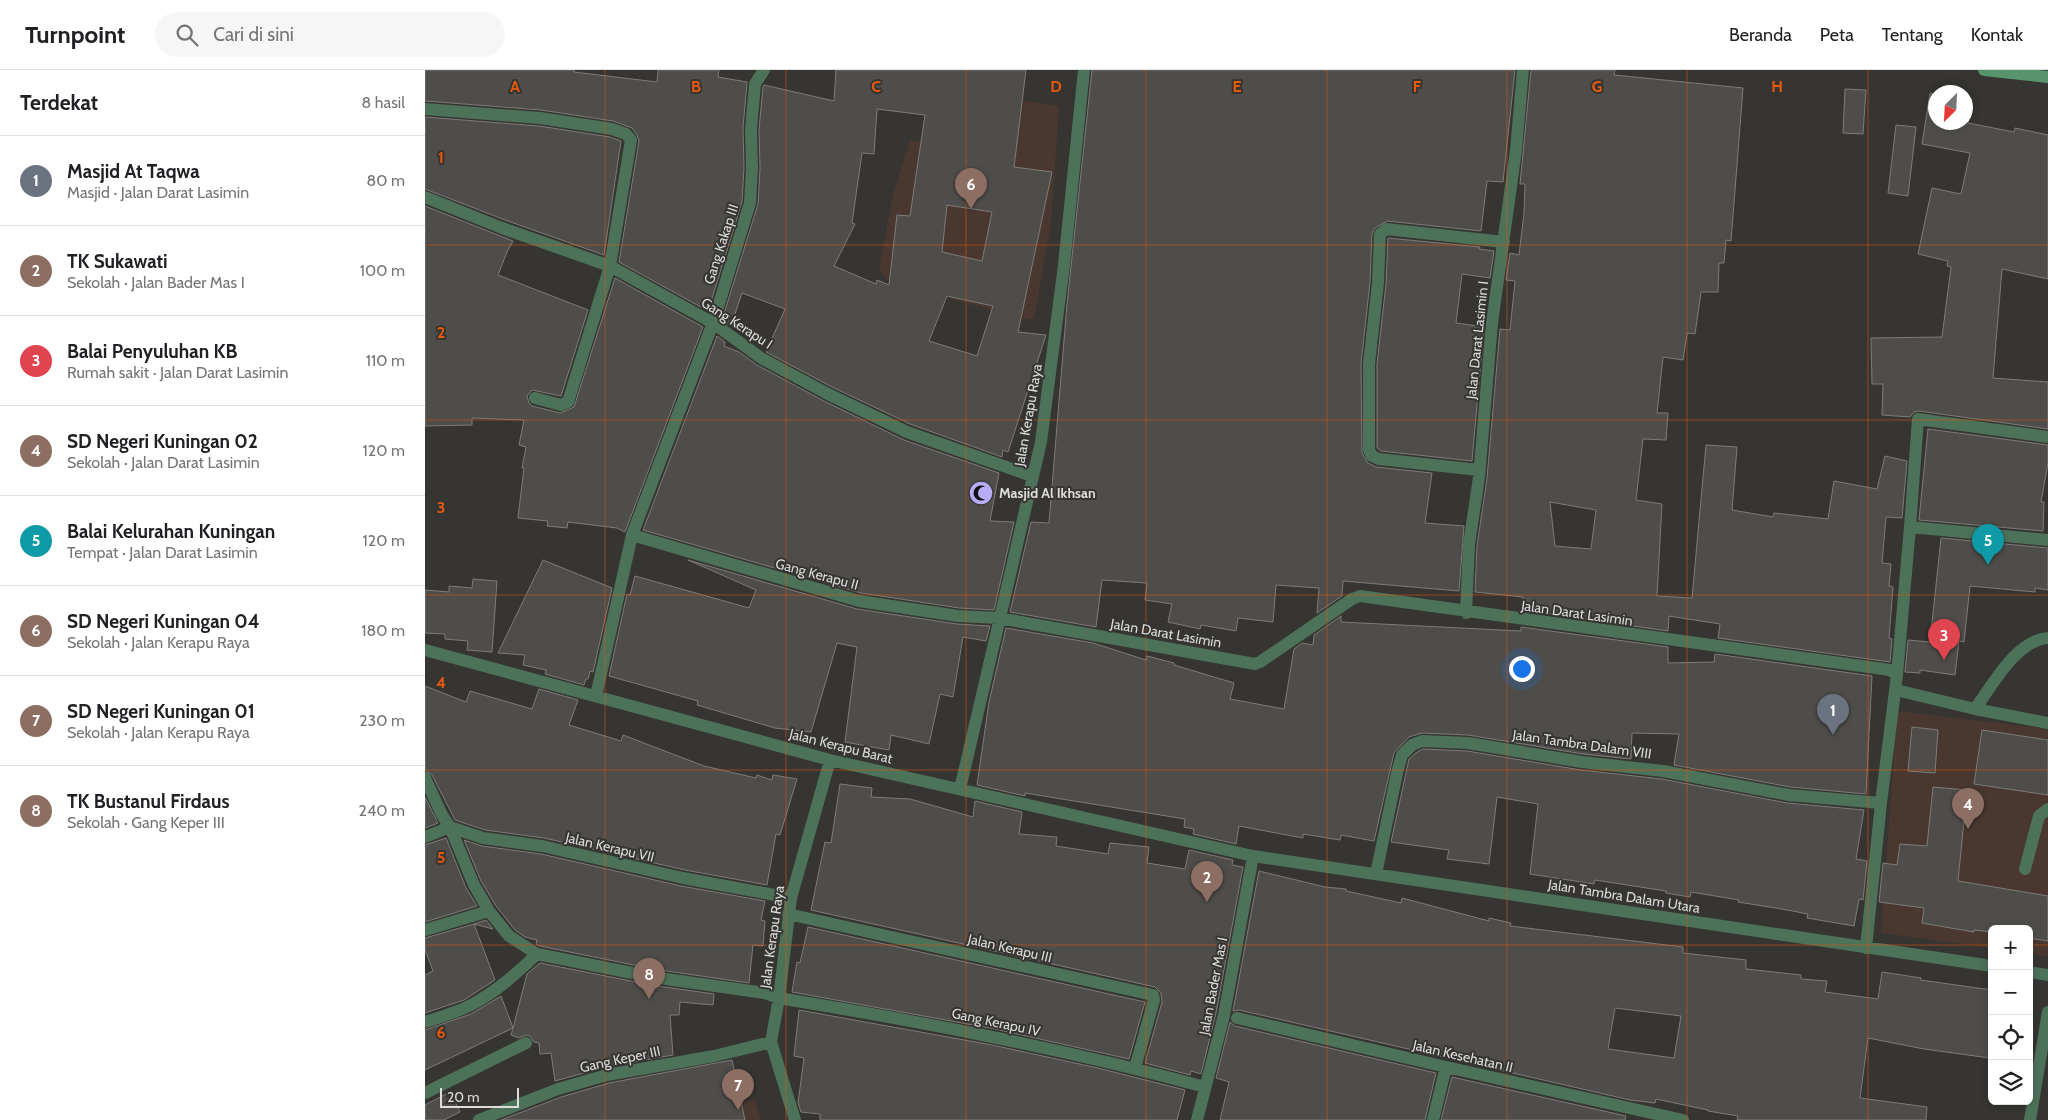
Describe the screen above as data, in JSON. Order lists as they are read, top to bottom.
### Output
{
  "streets": {
    "street": [
      "Gang Kakap III",
      "Gang Kerapu I",
      "Jalan Darat Lasimin I",
      "Jalan Kerapu Raya",
      "Gang Kerapu II",
      "Jalan Darat Lasimin",
      "Jalan Tambra Dalam VIII",
      "Jalan Kerapu Barat",
      "Jalan Kerapu VII",
      "Jalan Tambra Dalam Utara",
      "Jalan Kerapu III",
      "Jalan Bader Mas I",
      "Gang Kerapu IV",
      "Jalan Kesehatan II",
      "Gang Keper III"
    ]
  },
  "crossings": [
    ["Gang Kakap III", "Gang Kerapu I"],
    ["Gang Kakap III", "Gang Kerapu II"],
    ["Gang Kakap III", "Jalan Kerapu Barat"],
    ["Gang Kerapu I", "Jalan Kerapu Raya"],
    ["Jalan Darat Lasimin I", "Jalan Darat Lasimin"],
    ["Jalan Kerapu Raya", "Gang Kerapu II"],
    ["Jalan Kerapu Raya", "Jalan Darat Lasimin"],
    ["Jalan Kerapu Raya", "Jalan Kerapu Barat"],
    ["Jalan Kerapu Raya", "Jalan Kerapu VII"],
    ["Jalan Kerapu Raya", "Jalan Kerapu III"],
    ["Jalan Kerapu Raya", "Gang Kerapu IV"],
    ["Jalan Kerapu Raya", "Gang Keper III"],
    ["Gang Kerapu II", "Jalan Darat Lasimin"],
    ["Jalan Tambra Dalam VIII", "Jalan Tambra Dalam Utara"],
    ["Jalan Kerapu Barat", "Jalan Tambra Dalam Utara"],
    ["Jalan Kerapu Barat", "Jalan Bader Mas I"],
    ["Jalan Tambra Dalam Utara", "Jalan Bader Mas I"],
    ["Jalan Kerapu III", "Gang Kerapu IV"],
    ["Jalan Bader Mas I", "Gang Kerapu IV"]
  ],
  "places": {
    "mosque": ["Masjid Al Ikhsan"]
  },
  "scale_bar": "20 m",
  "north": "bottom left",
  "page": {
    "header": "Turnpoint",
    "search": "Cari di sini",
    "nav": [
      "Beranda",
      "Peta",
      "Tentang",
      "Kontak"
    ],
    "heading": ["Terdekat", "8 hasil"],
    "list": [
      {
        "mark": "1",
        "name": "Masjid At Taqwa",
        "note": "Masjid · Jalan Darat Lasimin",
        "value": "80 m"
      },
      {
        "mark": "2",
        "name": "TK Sukawati",
        "note": "Sekolah · Jalan Bader Mas I",
        "value": "100 m"
      },
      {
        "mark": "3",
        "name": "Balai Penyuluhan KB",
        "note": "Rumah sakit · Jalan Darat Lasimin",
        "value": "110 m"
      },
      {
        "mark": "4",
        "name": "SD Negeri Kuningan 02",
        "note": "Sekolah · Jalan Darat Lasimin",
        "value": "120 m"
      },
      {
        "mark": "5",
        "name": "Balai Kelurahan Kuningan",
        "note": "Tempat · Jalan Darat Lasimin",
        "value": "120 m"
      },
      {
        "mark": "6",
        "name": "SD Negeri Kuningan 04",
        "note": "Sekolah · Jalan Kerapu Raya",
        "value": "180 m"
      },
      {
        "mark": "7",
        "name": "SD Negeri Kuningan 01",
        "note": "Sekolah · Jalan Kerapu Raya",
        "value": "230 m"
      },
      {
        "mark": "8",
        "name": "TK Bustanul Firdaus",
        "note": "Sekolah · Gang Keper III",
        "value": "240 m"
      }
    ],
    "pins": [
      "6",
      "5",
      "3",
      "1",
      "4",
      "2",
      "8",
      "7"
    ],
    "map_buttons": ["+", "−"],
    "scale": "20 m"
  },
  "grid": {
    "columns": [
      "A",
      "B",
      "C",
      "D",
      "E",
      "F",
      "G",
      "H"
    ],
    "rows": [
      "1",
      "2",
      "3",
      "4",
      "5",
      "6"
    ]
  }
}
